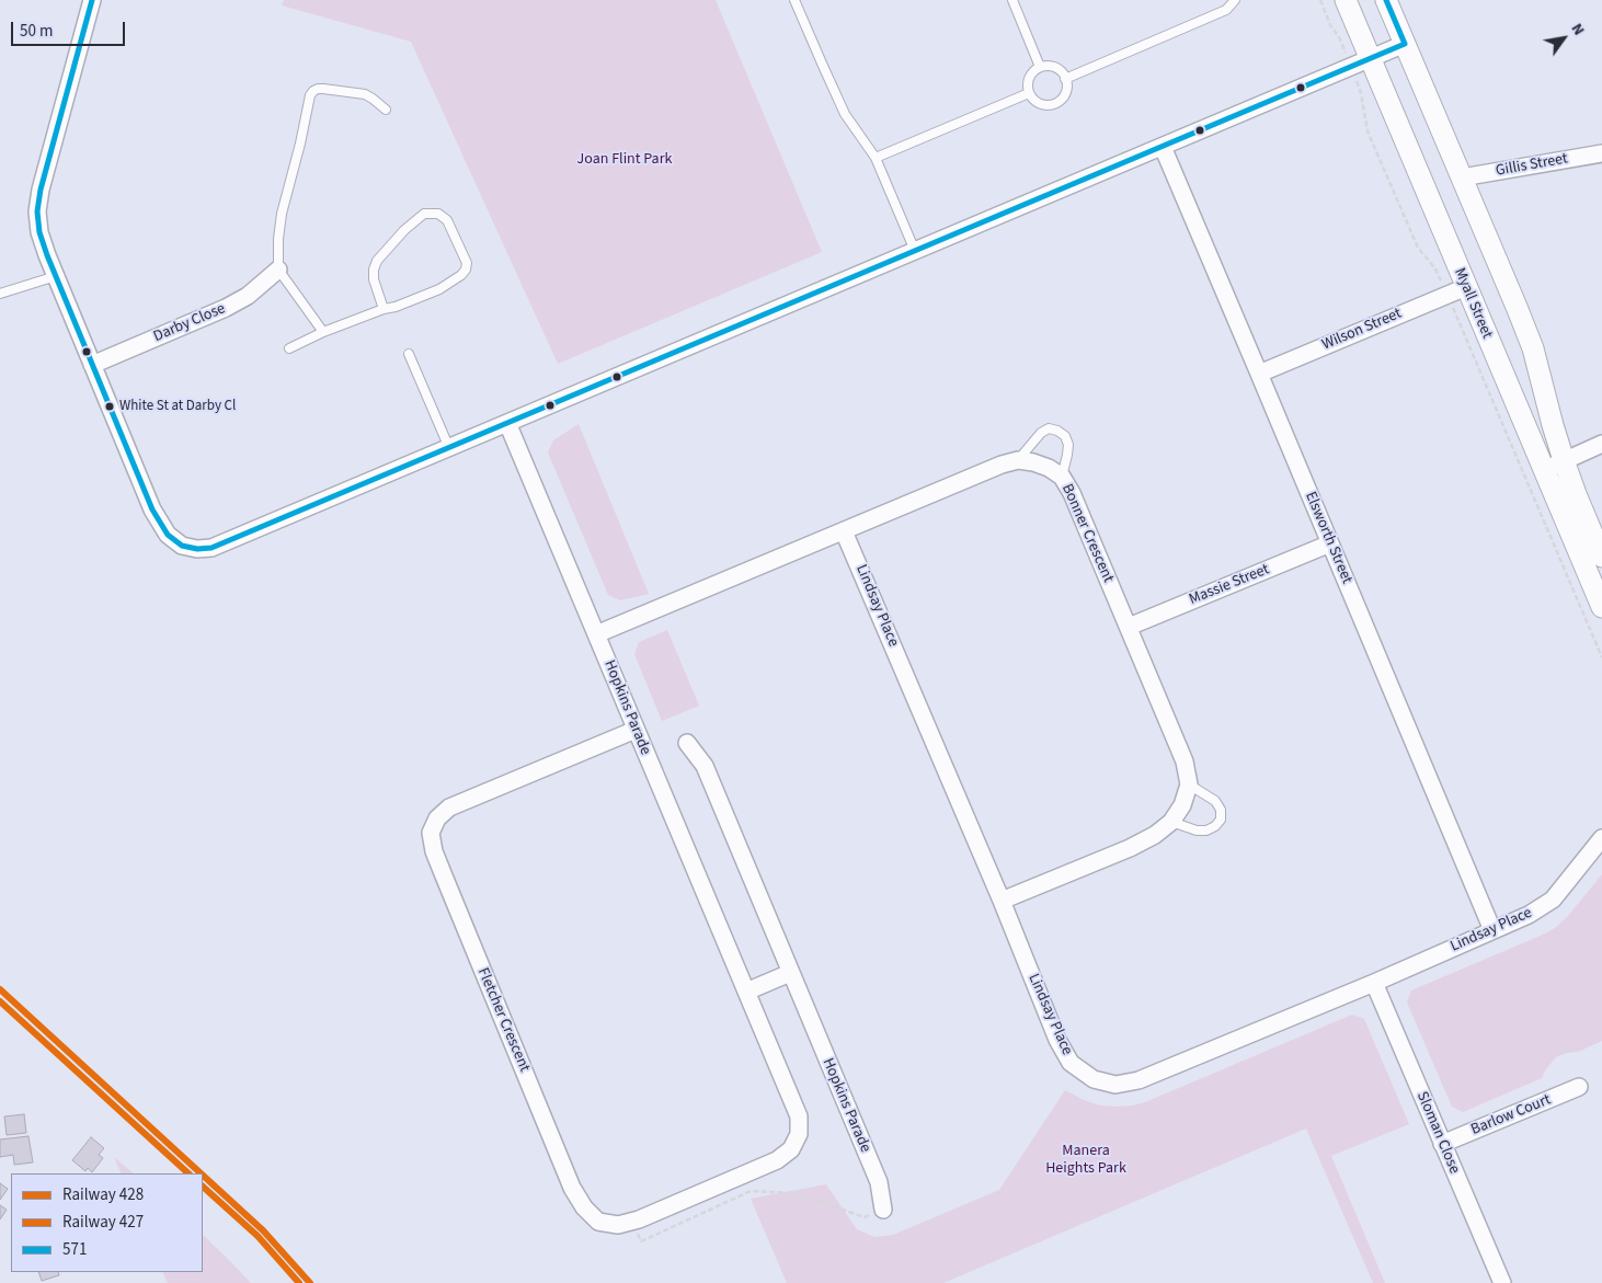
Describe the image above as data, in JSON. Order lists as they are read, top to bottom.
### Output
{
  "streets": {
    "street": [
      "Gillis Street",
      "Myall Street",
      "Darby Close",
      "Wilson Street",
      "Bonner Crescent",
      "Elsworth Street",
      "Massie Street",
      "Lindsay Place",
      "Hopkins Parade",
      "Fletcher Crescent",
      "Barlow Court",
      "Sloman Close"
    ]
  },
  "crossings": [
    ["Myall Street", "Wilson Street"],
    ["Wilson Street", "Elsworth Street"],
    ["Bonner Crescent", "Massie Street"],
    ["Elsworth Street", "Massie Street"],
    ["Elsworth Street", "Lindsay Place"],
    ["Lindsay Place", "Sloman Close"],
    ["Hopkins Parade", "Fletcher Crescent"],
    ["Barlow Court", "Sloman Close"]
  ],
  "parks": ["Joan Flint Park", "Manera Heights Park"],
  "places": ["White St at Darby Cl"],
  "lines": ["transit line 571", "rail line 428", "rail line 427"],
  "legend": ["Railway 428", "Railway 427", "571"],
  "scale_bar": "50 m",
  "north": "top right"
}
